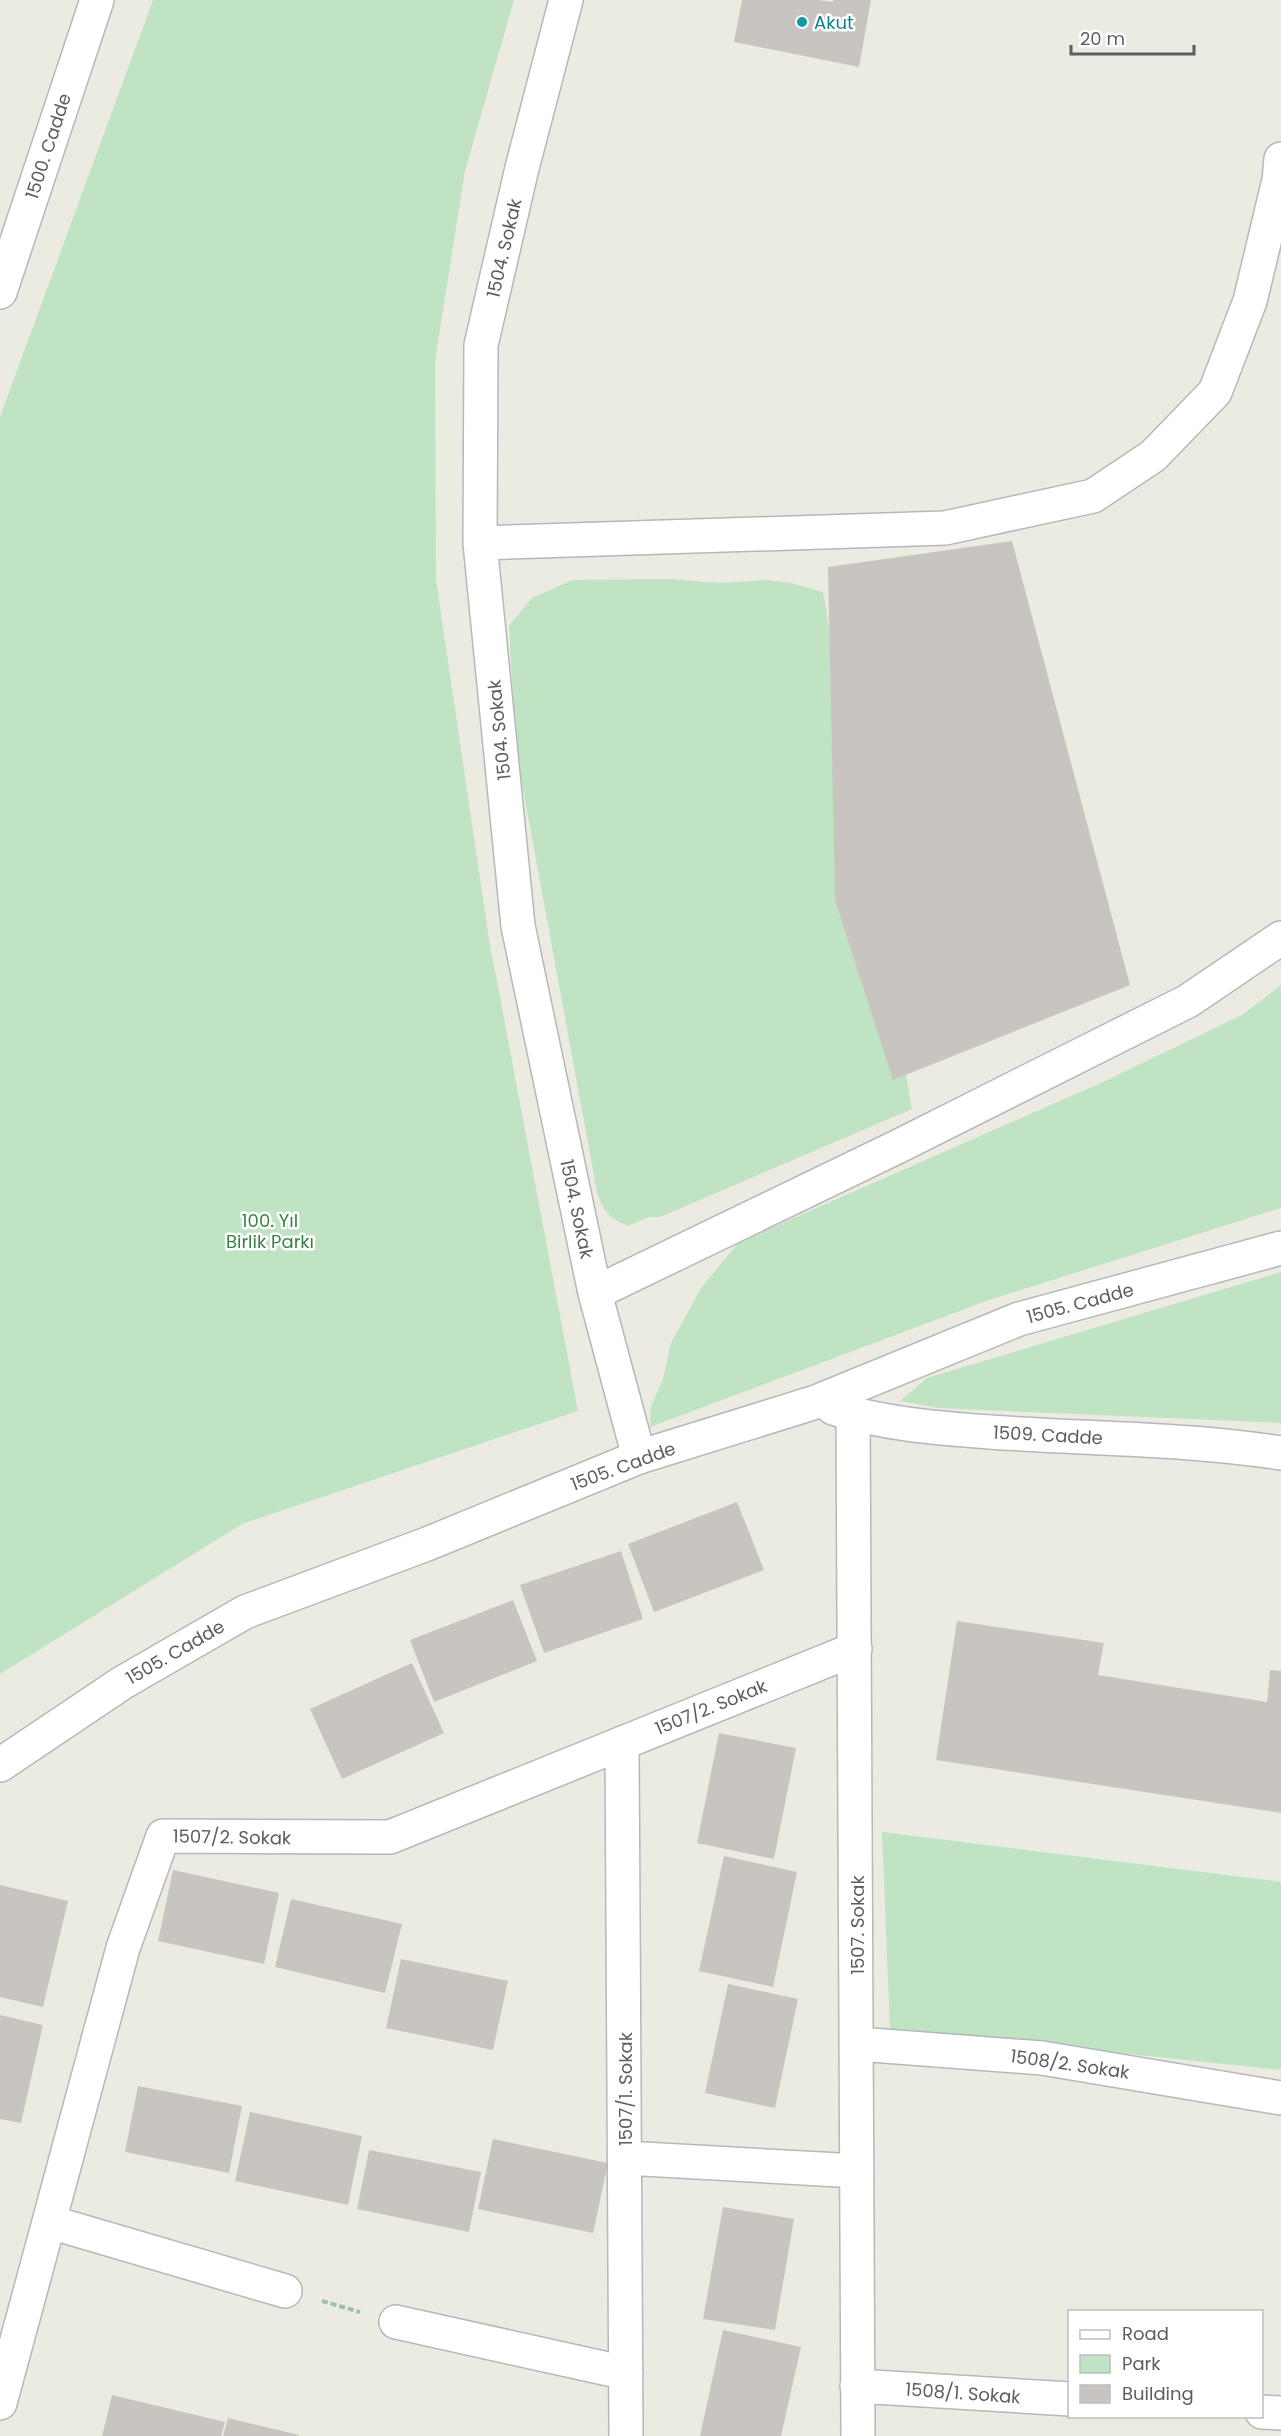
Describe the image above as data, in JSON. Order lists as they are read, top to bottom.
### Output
{
  "streets": {
    "street": [
      "1500. Cadde",
      "1504. Sokak",
      "1505. Cadde",
      "1509. Cadde",
      "1507/2. Sokak",
      "1507. Sokak",
      "1508/2. Sokak",
      "1507/1. Sokak",
      "1508/1. Sokak"
    ]
  },
  "crossings": [
    ["1504. Sokak", "1505. Cadde"],
    ["1505. Cadde", "1509. Cadde"],
    ["1509. Cadde", "1507. Sokak"],
    ["1507/2. Sokak", "1507. Sokak"],
    ["1507/2. Sokak", "1507/1. Sokak"],
    ["1507. Sokak", "1508/2. Sokak"],
    ["1507. Sokak", "1508/1. Sokak"]
  ],
  "parks": ["100. Yıl Birlik Parkı"],
  "places": ["Akut"],
  "legend": ["Road", "Park", "Building"],
  "scale_bar": "20 m"
}
